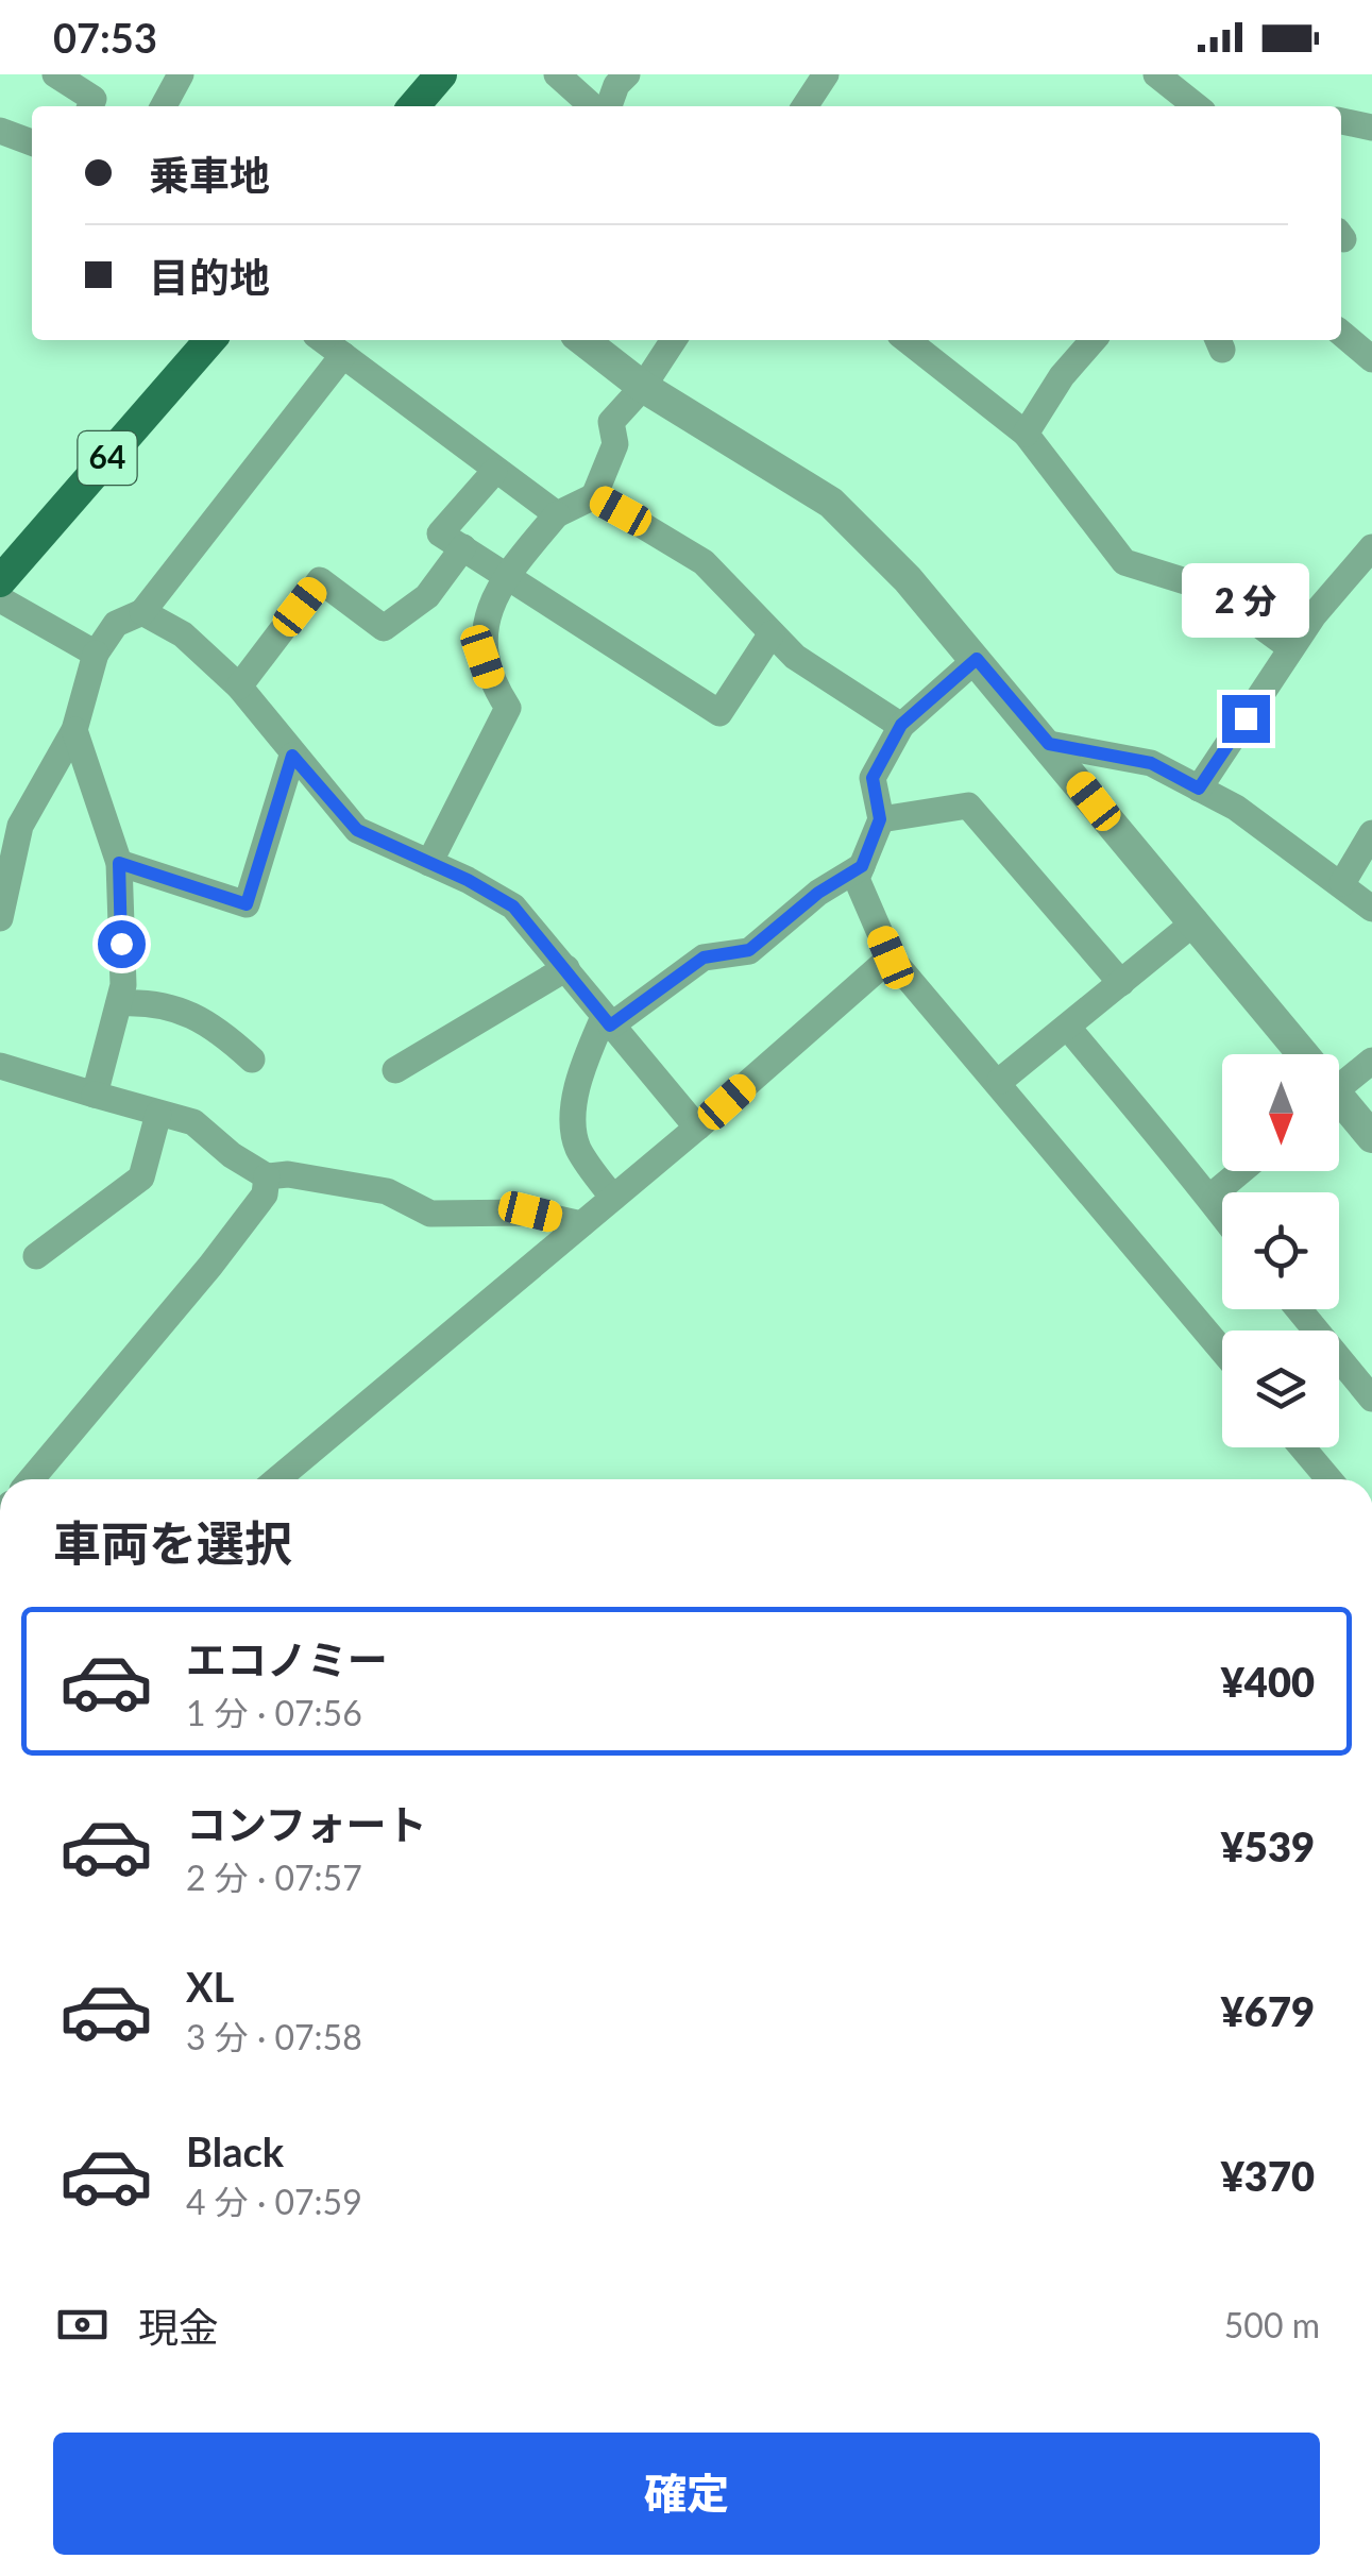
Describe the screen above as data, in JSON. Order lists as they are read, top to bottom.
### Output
{
  "streets": {
    "main road": ["64"]
  },
  "north": "bottom",
  "page": {
    "status": "07:53",
    "banner": ["乗車地", "目的地"],
    "bubble": "2 分",
    "heading": "車両を選択",
    "list": [
      {
        "name": "エコノミー",
        "note": "1 分 · 07:56",
        "value": "¥400"
      },
      {
        "name": "コンフォート",
        "note": "2 分 · 07:57",
        "value": "¥539"
      },
      {
        "name": "XL",
        "note": "3 分 · 07:58",
        "value": "¥679"
      },
      {
        "name": "Black",
        "note": "4 分 · 07:59",
        "value": "¥370"
      }
    ],
    "pay": ["現金", "500 m"],
    "buttons": "確定"
  }
}
